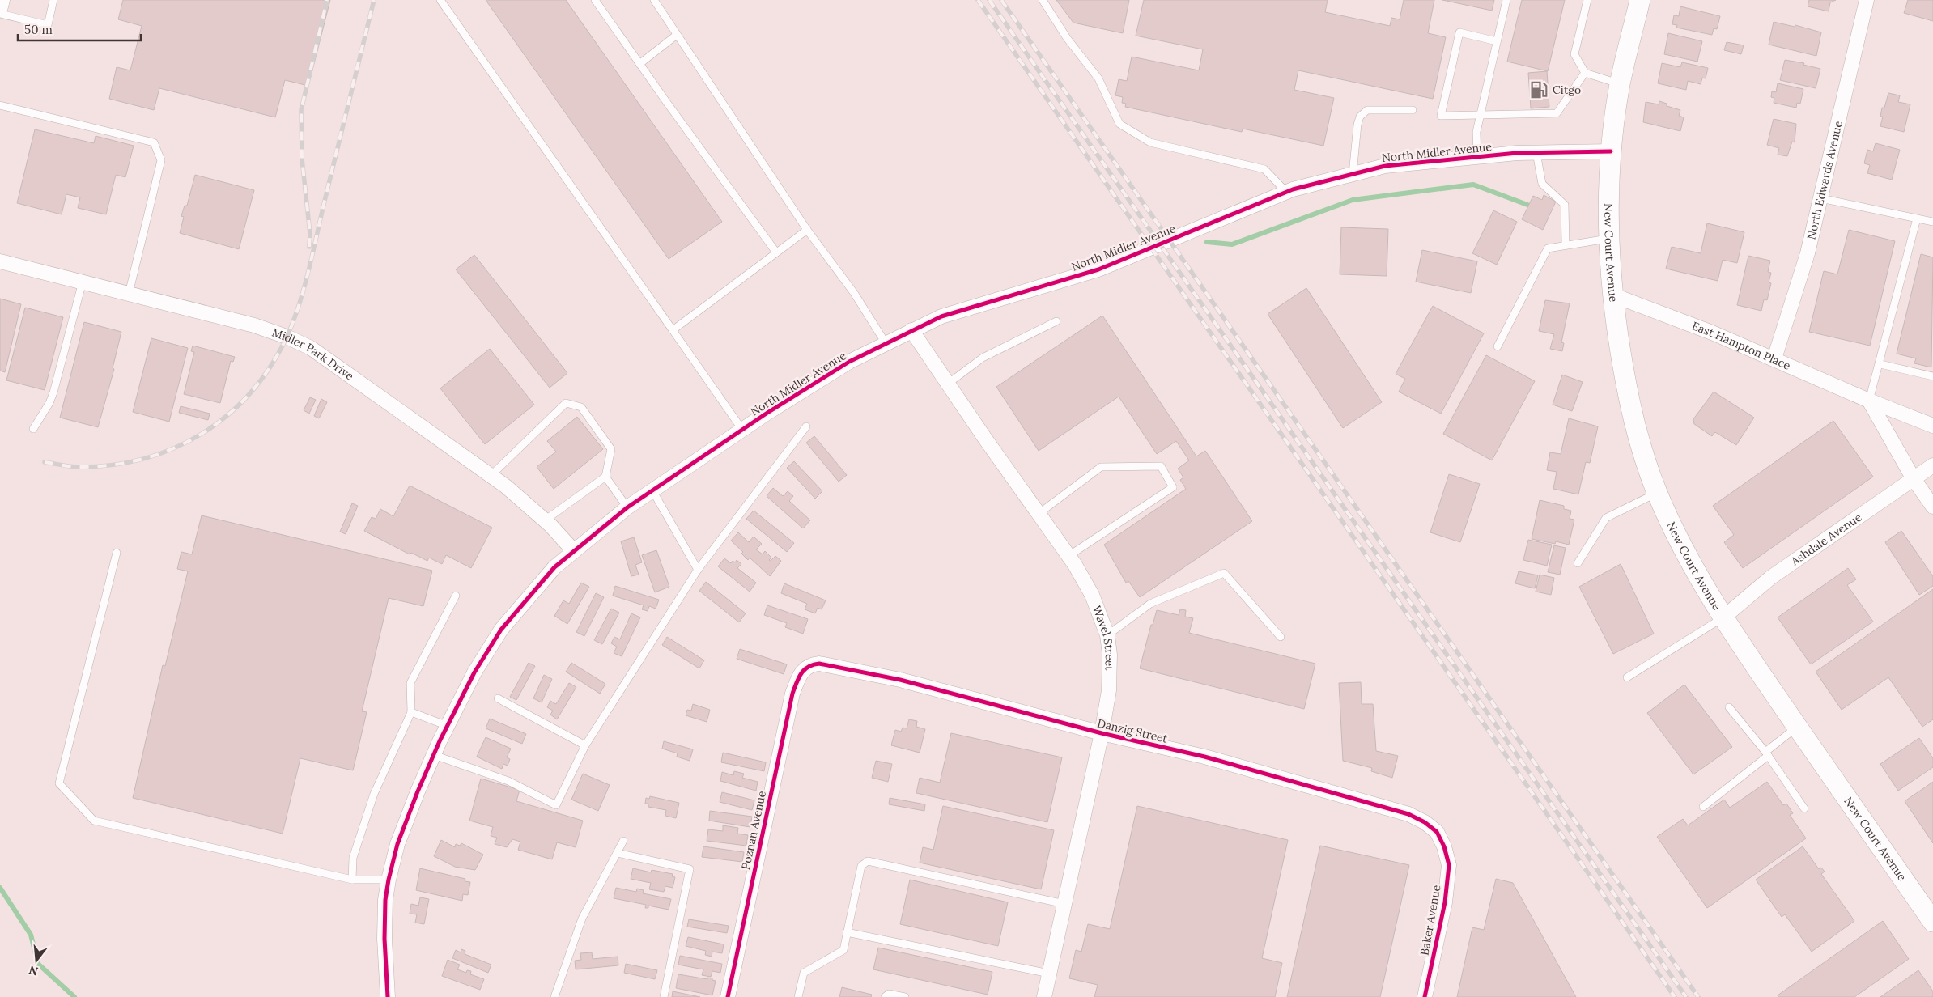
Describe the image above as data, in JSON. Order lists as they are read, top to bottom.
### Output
{
  "streets": {
    "main road": ["New Court Avenue"],
    "street": [
      "North Midler Avenue",
      "North Edwards Avenue",
      "East Hampton Place",
      "Midler Park Drive",
      "Ashdale Avenue",
      "Wavel Street",
      "Danzig Street",
      "Poznan Avenue",
      "Baker Avenue"
    ]
  },
  "crossings": [
    ["North Midler Avenue", "New Court Avenue"],
    ["North Midler Avenue", "Midler Park Drive"],
    ["North Midler Avenue", "Wavel Street"],
    ["North Edwards Avenue", "East Hampton Place"],
    ["New Court Avenue", "East Hampton Place"],
    ["New Court Avenue", "Ashdale Avenue"],
    ["Wavel Street", "Danzig Street"],
    ["Danzig Street", "Poznan Avenue"],
    ["Danzig Street", "Baker Avenue"]
  ],
  "places": {
    "fuel station": ["Citgo"]
  },
  "scale_bar": "50 m",
  "north": "bottom"
}
